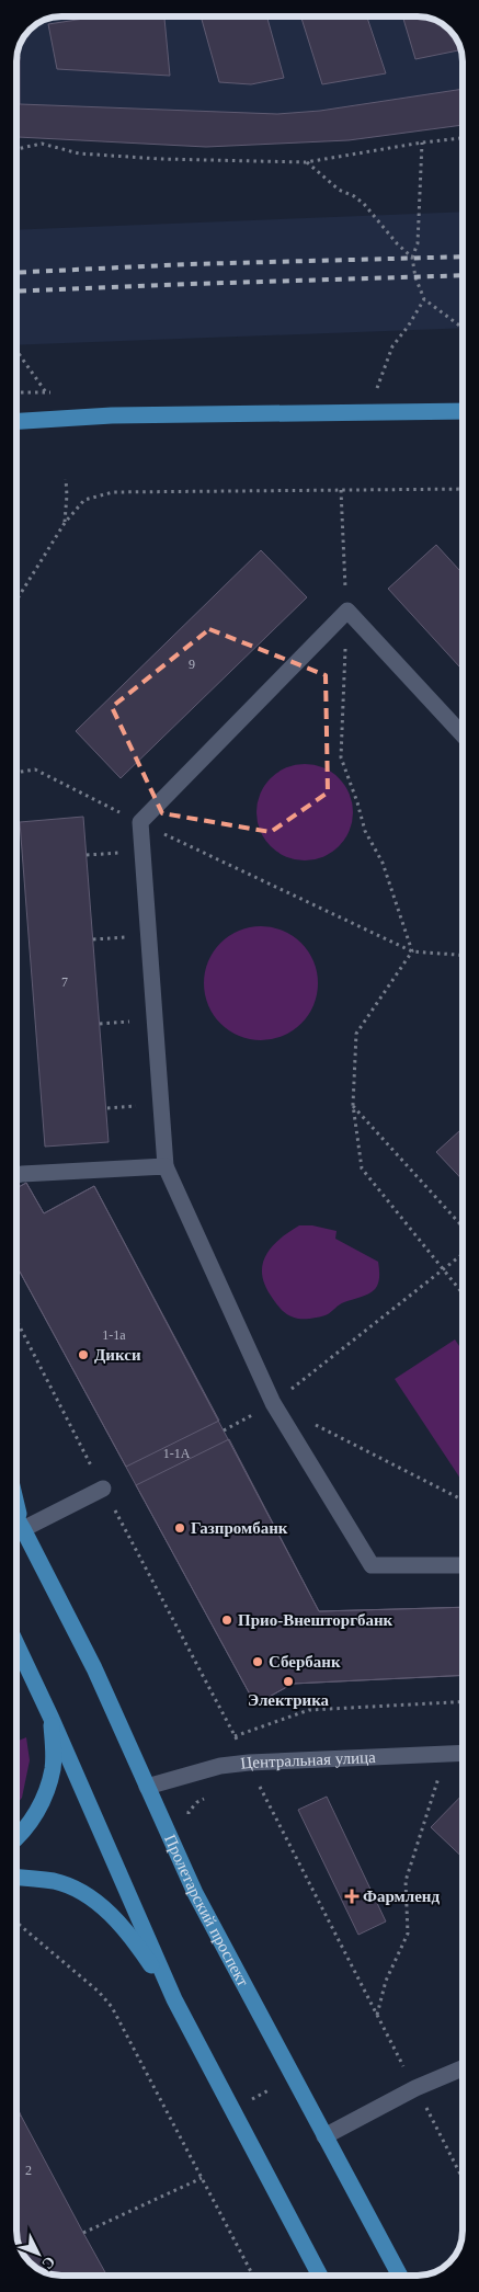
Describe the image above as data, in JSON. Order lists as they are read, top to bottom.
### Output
{
  "streets": {
    "main road": ["Пролетарский проспект"],
    "street": ["Центральная улица"]
  },
  "crossings": [
    ["Центральная улица", "Пролетарский проспект"]
  ],
  "places": {
    "other": [
      "Дикси",
      "Газпромбанк",
      "Прио-Внешторгбанк",
      "Сбербанк",
      "Электрика"
    ],
    "health": ["Фармленд"]
  },
  "house_numbers": [
    "9",
    "7",
    "1-1а",
    "1-1А",
    "2"
  ],
  "north": "bottom right"
}
